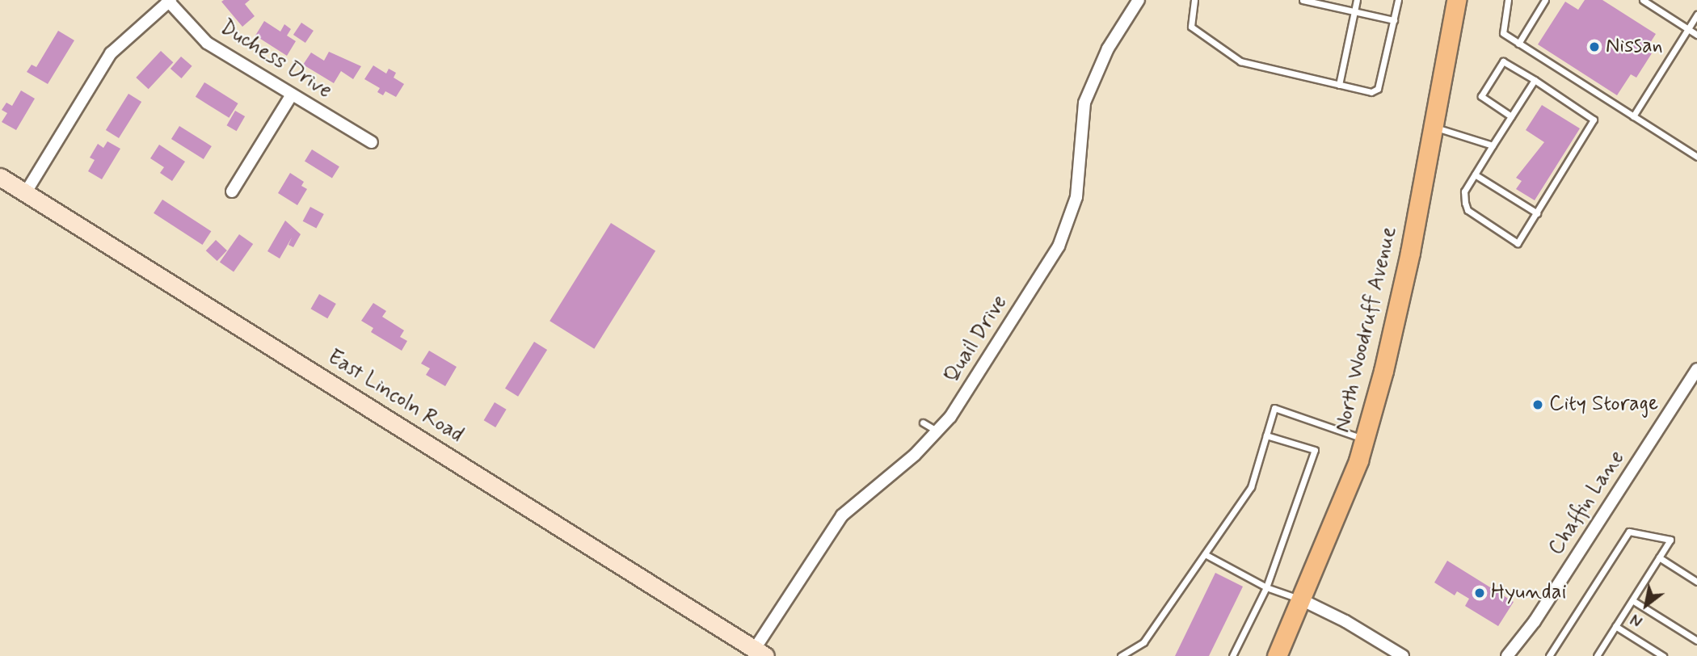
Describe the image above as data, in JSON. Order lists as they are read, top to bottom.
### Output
{
  "streets": {
    "main road": ["North Woodruff Avenue", "East Lincoln Road"],
    "street": ["Duchess Drive", "Quail Drive", "Chaffin Lane"]
  },
  "crossings": [
    ["Quail Drive", "East Lincoln Road"]
  ],
  "places": ["Nissan", "City Storage", "Hyundai"],
  "north": "bottom left"
}
